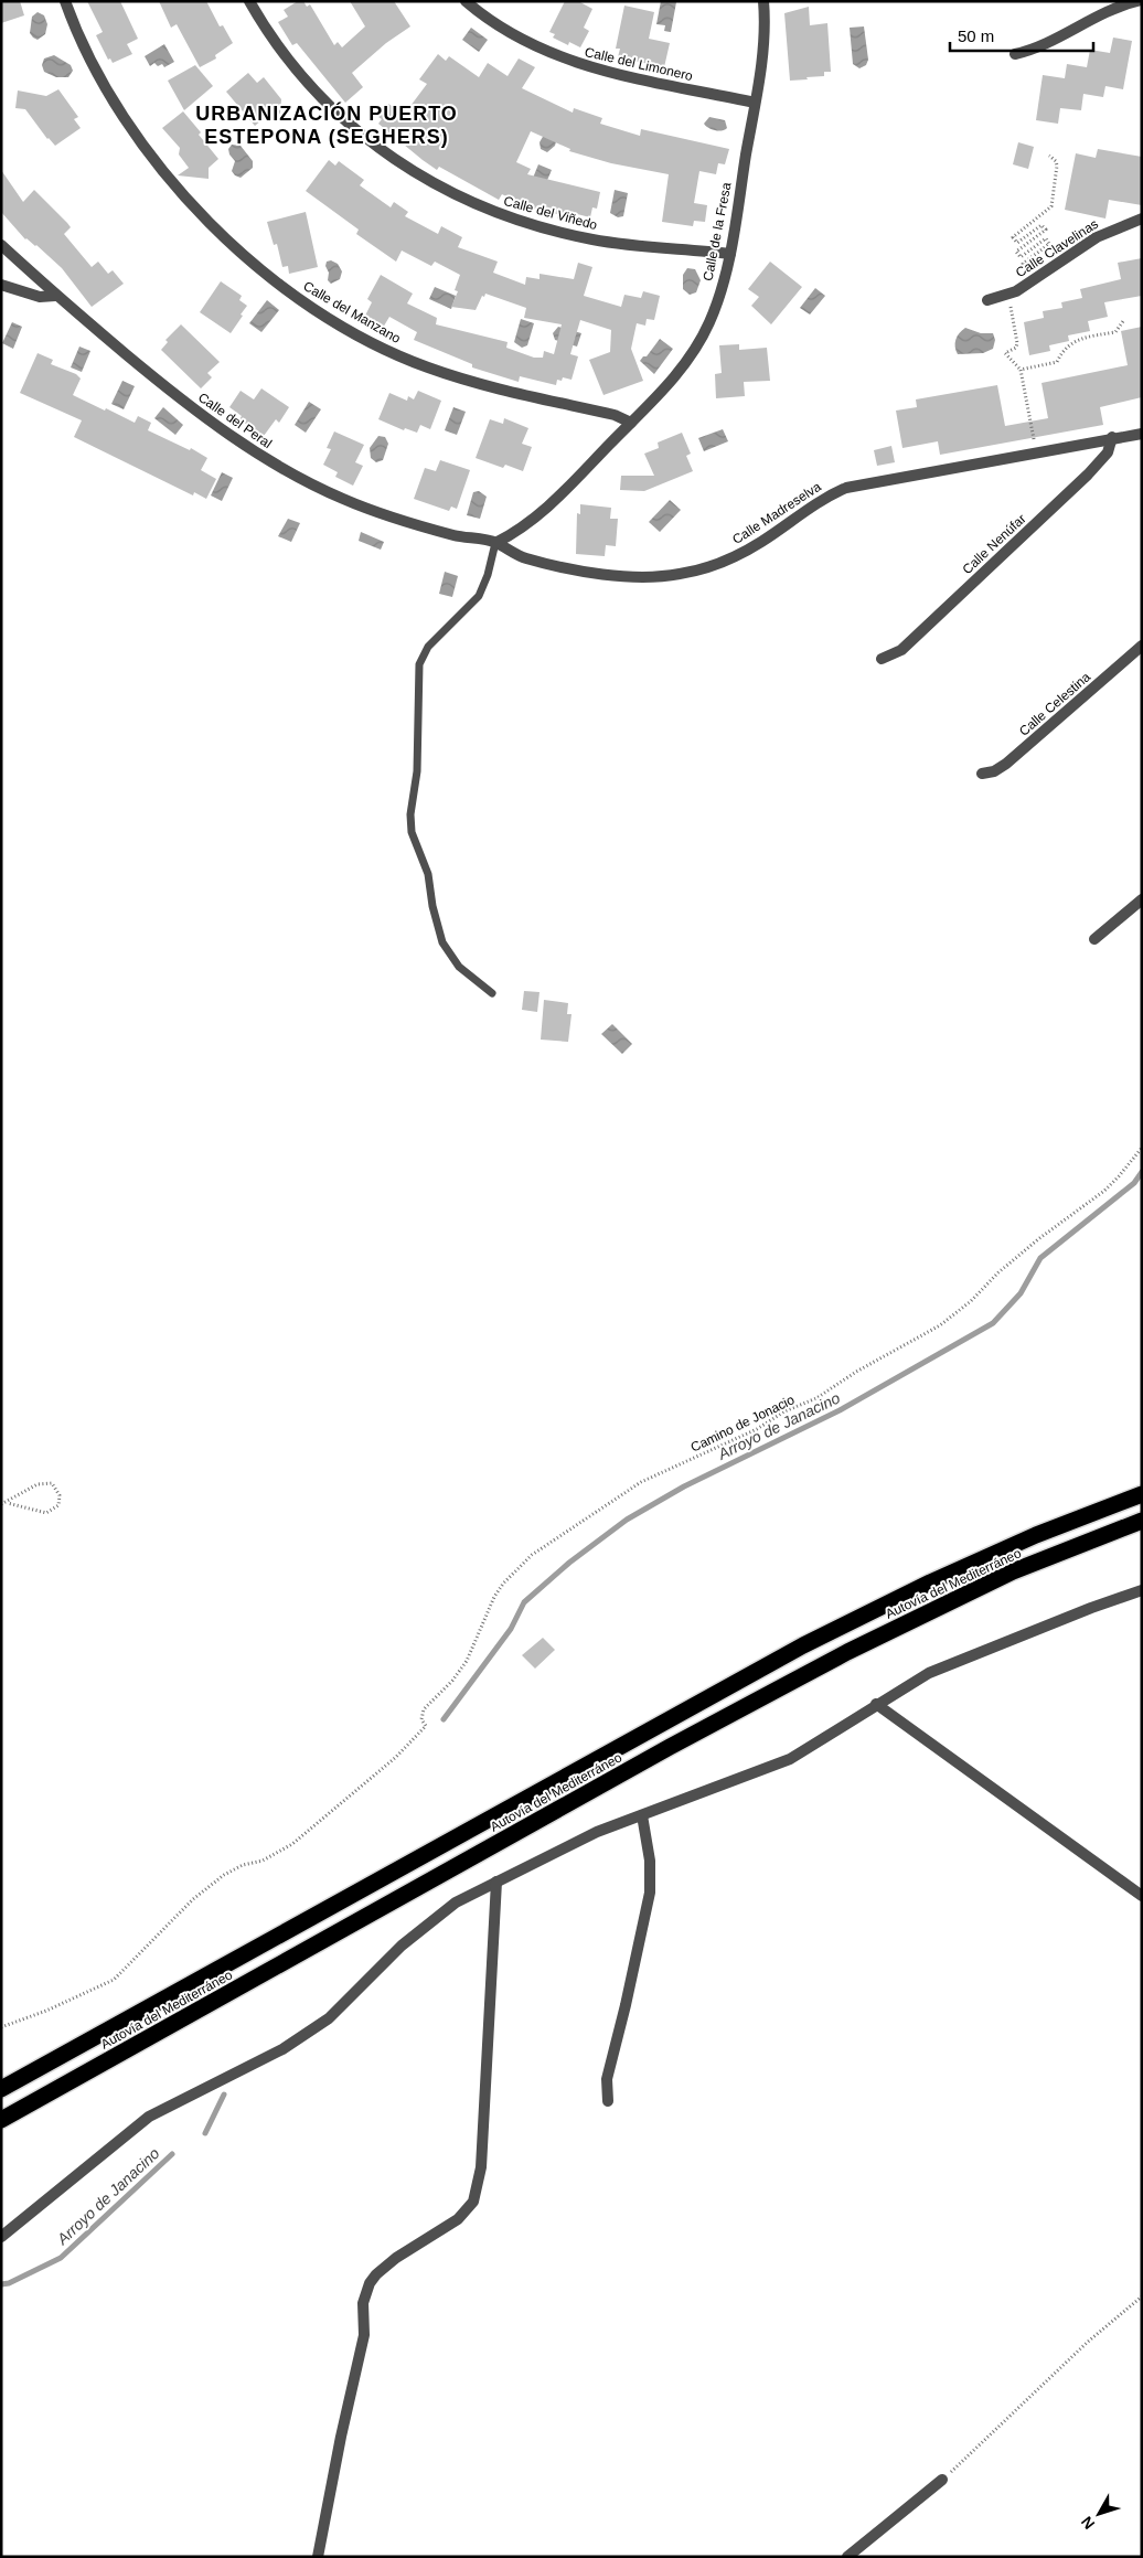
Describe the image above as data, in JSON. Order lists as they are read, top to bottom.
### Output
{
  "streets": {
    "highway": ["Autovía del Mediterráneo"],
    "street": [
      "Calle del Limonero",
      "Calle del Viñedo",
      "Calle de la Fresa",
      "Calle Clavelinas",
      "Calle del Manzano",
      "Calle del Peral",
      "Calle Madreselva",
      "Calle Nenúfar",
      "Calle Celestina"
    ],
    "path": ["Camino de Jonacio"]
  },
  "crossings": [
    ["Calle del Limonero", "Calle de la Fresa"],
    ["Calle del Viñedo", "Calle de la Fresa"],
    ["Calle de la Fresa", "Calle del Manzano"],
    ["Calle de la Fresa", "Calle del Peral"],
    ["Calle de la Fresa", "Calle Madreselva"],
    ["Calle del Peral", "Calle Madreselva"],
    ["Calle Madreselva", "Calle Nenúfar"]
  ],
  "districts": ["URBANIZACIÓN PUERTO ESTEPONA (SEGHERS)"],
  "water": ["Arroyo de Janacino"],
  "scale_bar": "50 m",
  "north": "bottom left"
}
